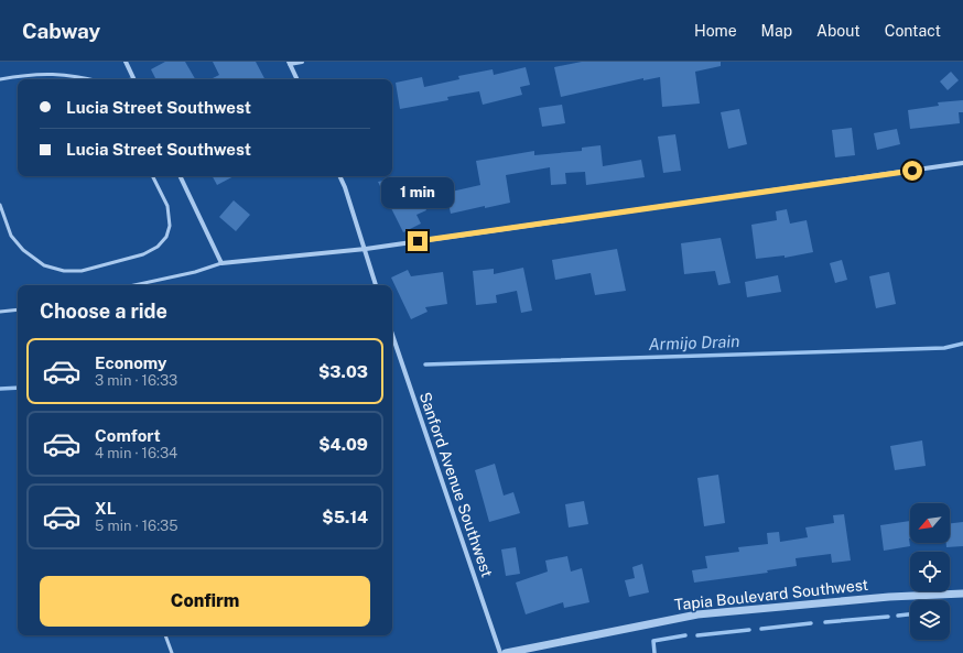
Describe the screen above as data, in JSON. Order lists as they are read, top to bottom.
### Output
{
  "streets": {
    "street": ["Sanford Avenue Southwest", "Tapia Boulevard Southwest"]
  },
  "water": ["Armijo Drain"],
  "north": "bottom left",
  "page": {
    "header": "Cabway",
    "nav": [
      "Home",
      "Map",
      "About",
      "Contact"
    ],
    "banner": ["Lucia Street Southwest", "Lucia Street Southwest"],
    "bubble": "1 min",
    "heading": "Choose a ride",
    "list": [
      {
        "name": "Economy",
        "note": "3 min · 16:33",
        "value": "$3.03"
      },
      {
        "name": "Comfort",
        "note": "4 min · 16:34",
        "value": "$4.09"
      },
      {
        "name": "XL",
        "note": "5 min · 16:35",
        "value": "$5.14"
      }
    ],
    "buttons": "Confirm"
  }
}
